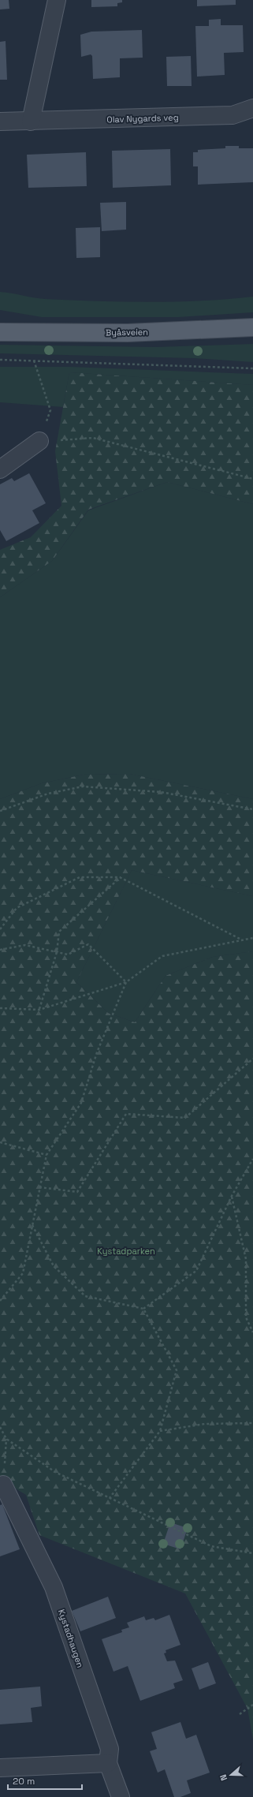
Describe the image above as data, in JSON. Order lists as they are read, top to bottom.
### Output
{
  "streets": {
    "main road": ["Byåsveien"],
    "street": ["Olav Nygards veg", "Kystadhaugen"]
  },
  "parks": ["Kystadparken"],
  "scale_bar": "20 m",
  "north": "left"
}
